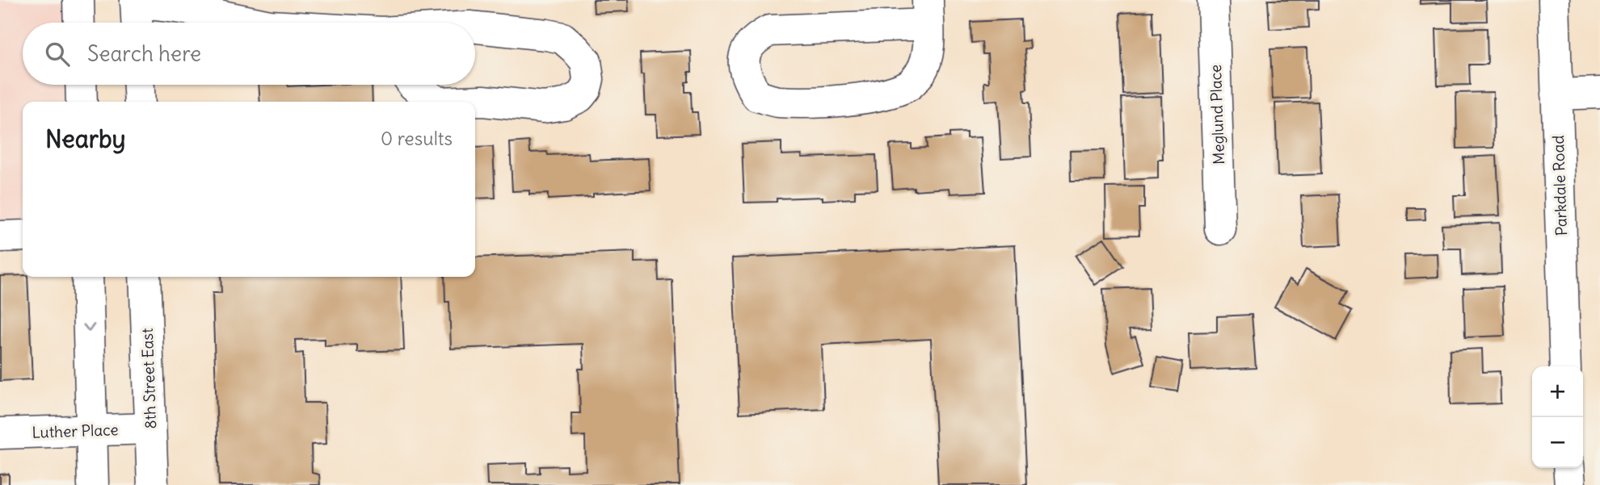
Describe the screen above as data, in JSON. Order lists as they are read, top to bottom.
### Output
{
  "streets": {
    "street": [
      "Meglund Place",
      "Parkdale Road",
      "8th Street East",
      "Luther Place"
    ]
  },
  "crossings": [
    ["8th Street East", "Luther Place"]
  ],
  "page": {
    "search": "Search here",
    "heading": ["Nearby", "0 results"],
    "map_buttons": ["+", "−"]
  }
}
